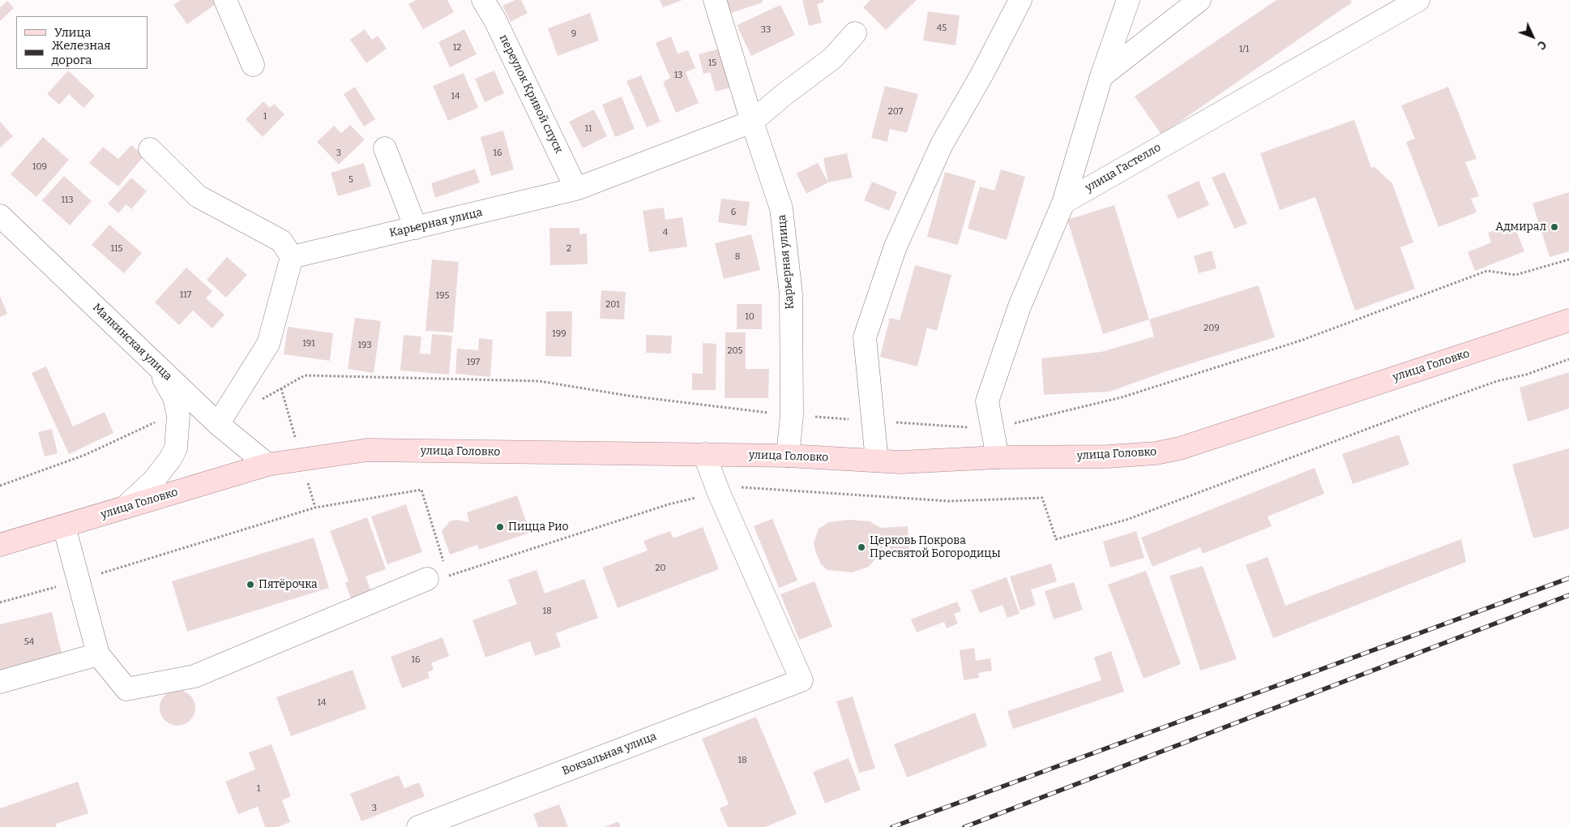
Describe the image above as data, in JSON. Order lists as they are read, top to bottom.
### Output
{
  "streets": {
    "main road": ["улица Головко"],
    "street": [
      "переулок Кривой спуск",
      "улица Гастелло",
      "Карьерная улица",
      "Малкинская улица",
      "Вокзальная улица"
    ]
  },
  "crossings": [
    ["переулок Кривой спуск", "Карьерная улица"],
    ["Карьерная улица", "улица Головко"],
    ["Малкинская улица", "улица Головко"]
  ],
  "places": [
    "Адмирал",
    "Пицца Рио",
    "Церковь Покрова Пресвятой Богородицы",
    "Пятёрочка"
  ],
  "house_numbers": [
    "45",
    "33",
    "9",
    "12",
    "1/1",
    "15",
    "13",
    "14",
    "207",
    "1",
    "11",
    "3",
    "16",
    "109",
    "5",
    "113",
    "6",
    "4",
    "115",
    "2",
    "8",
    "117",
    "195",
    "201",
    "10",
    "209",
    "199",
    "191",
    "193",
    "205",
    "197",
    "20",
    "18",
    "54",
    "16",
    "14",
    "18",
    "1",
    "3"
  ],
  "legend": ["Улица", "Железная дорога"],
  "north": "bottom right"
}
